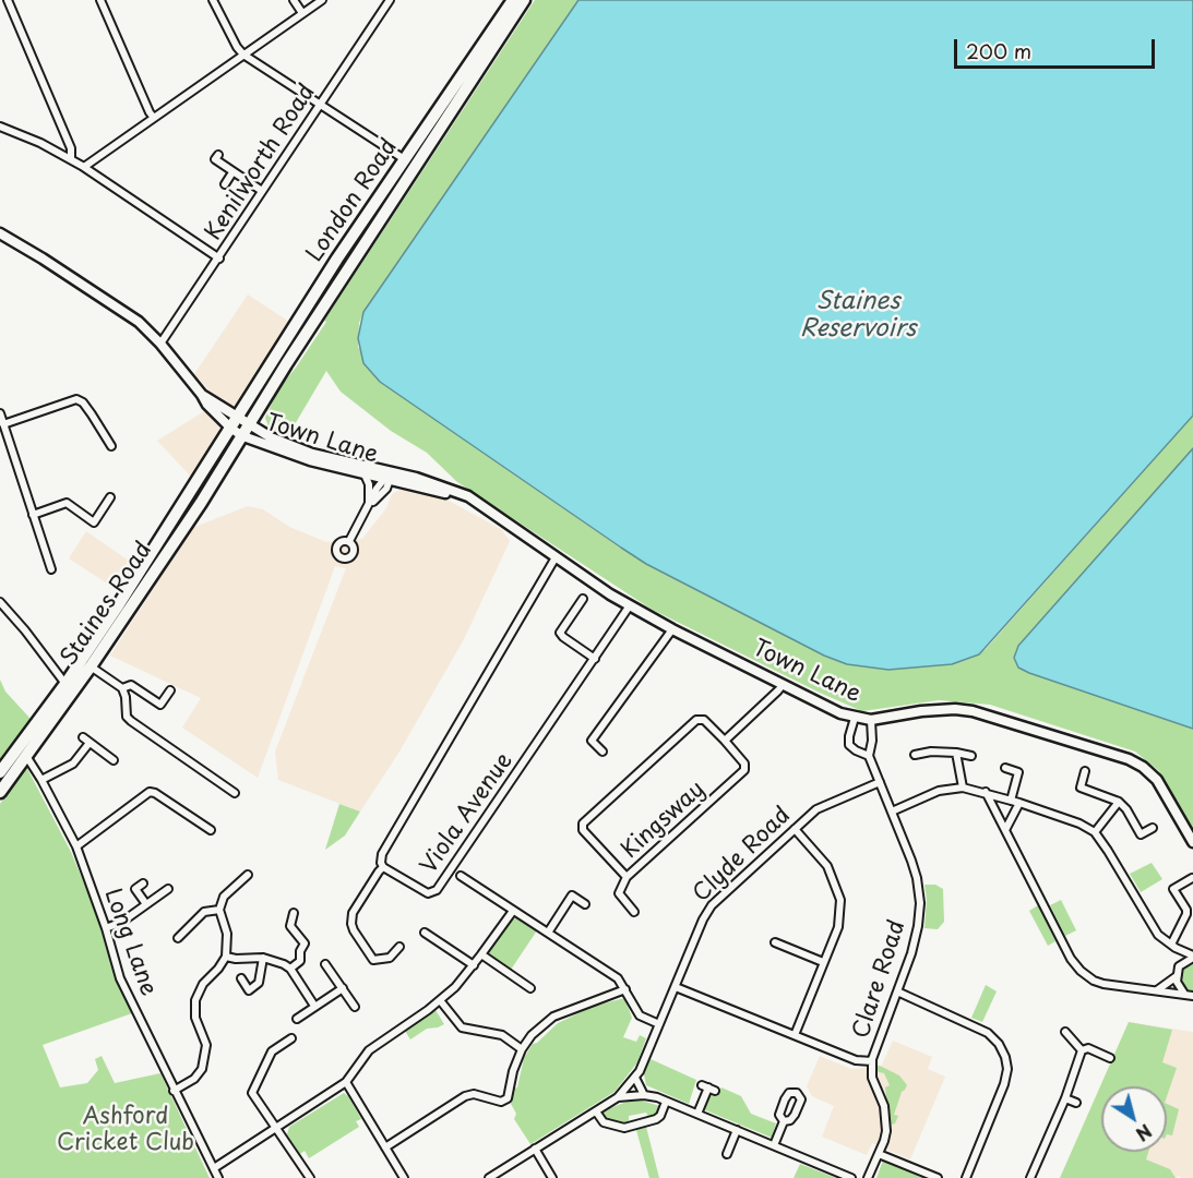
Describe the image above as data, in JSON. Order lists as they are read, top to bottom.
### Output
{
  "streets": {
    "highway": ["London Road", "Staines Road"],
    "main road": ["Town Lane"],
    "street": [
      "Kenilworth Road",
      "Viola Avenue",
      "Kingsway",
      "Clyde Road",
      "Long Lane",
      "Clare Road"
    ]
  },
  "crossings": [
    ["Kenilworth Road", "Town Lane"],
    ["London Road", "Town Lane"],
    ["London Road", "Staines Road"],
    ["Town Lane", "Staines Road"],
    ["Town Lane", "Viola Avenue"],
    ["Town Lane", "Clare Road"],
    ["Staines Road", "Long Lane"],
    ["Clyde Road", "Clare Road"]
  ],
  "water": ["Staines Reservoirs"],
  "parks": ["Ashford Cricket Club"],
  "scale_bar": "200 m",
  "north": "bottom right"
}
